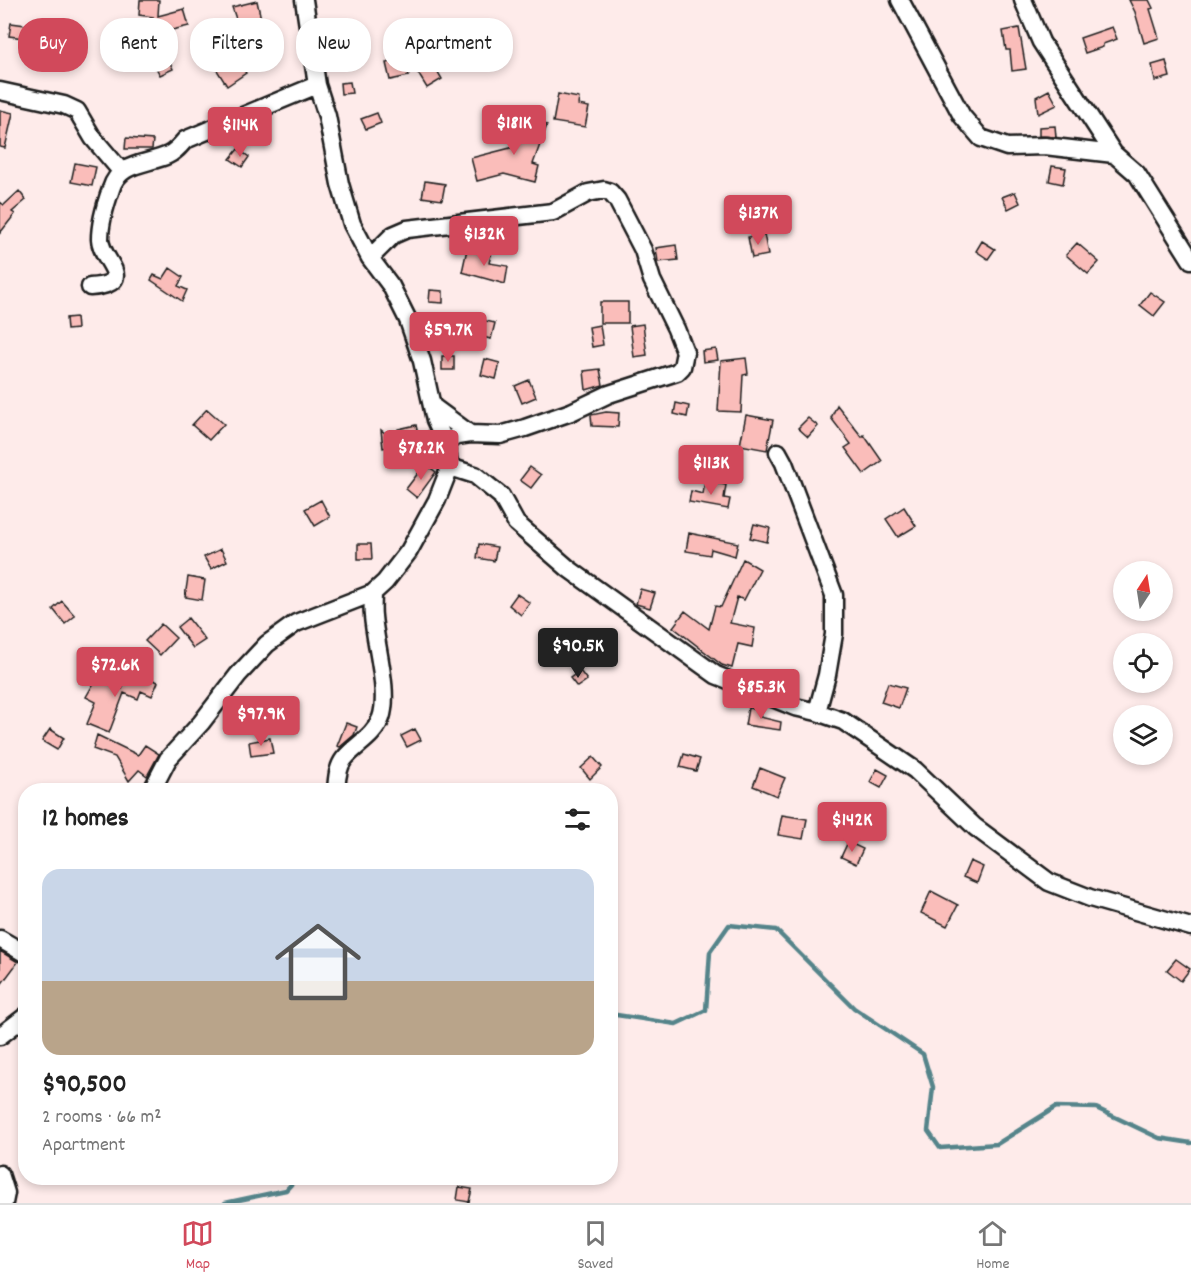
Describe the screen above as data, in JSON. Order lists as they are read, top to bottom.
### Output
{
  "north": "top",
  "page": {
    "chip": [
      "Buy",
      "Rent",
      "Filters",
      "New",
      "Apartment"
    ],
    "price": [
      "$181K",
      "$114K",
      "$137K",
      "$132K",
      "$59.7K",
      "$78.2K",
      "$113K",
      "$90.5K",
      "$72.6K",
      "$85.3K",
      "$97.9K",
      "$142K"
    ],
    "heading": "12 homes",
    "list": [
      {
        "name": "$90,500",
        "note": "2 rooms · 66 m² · Apartment"
      }
    ],
    "tabs": ["Map", "Saved", "Home"]
  }
}
